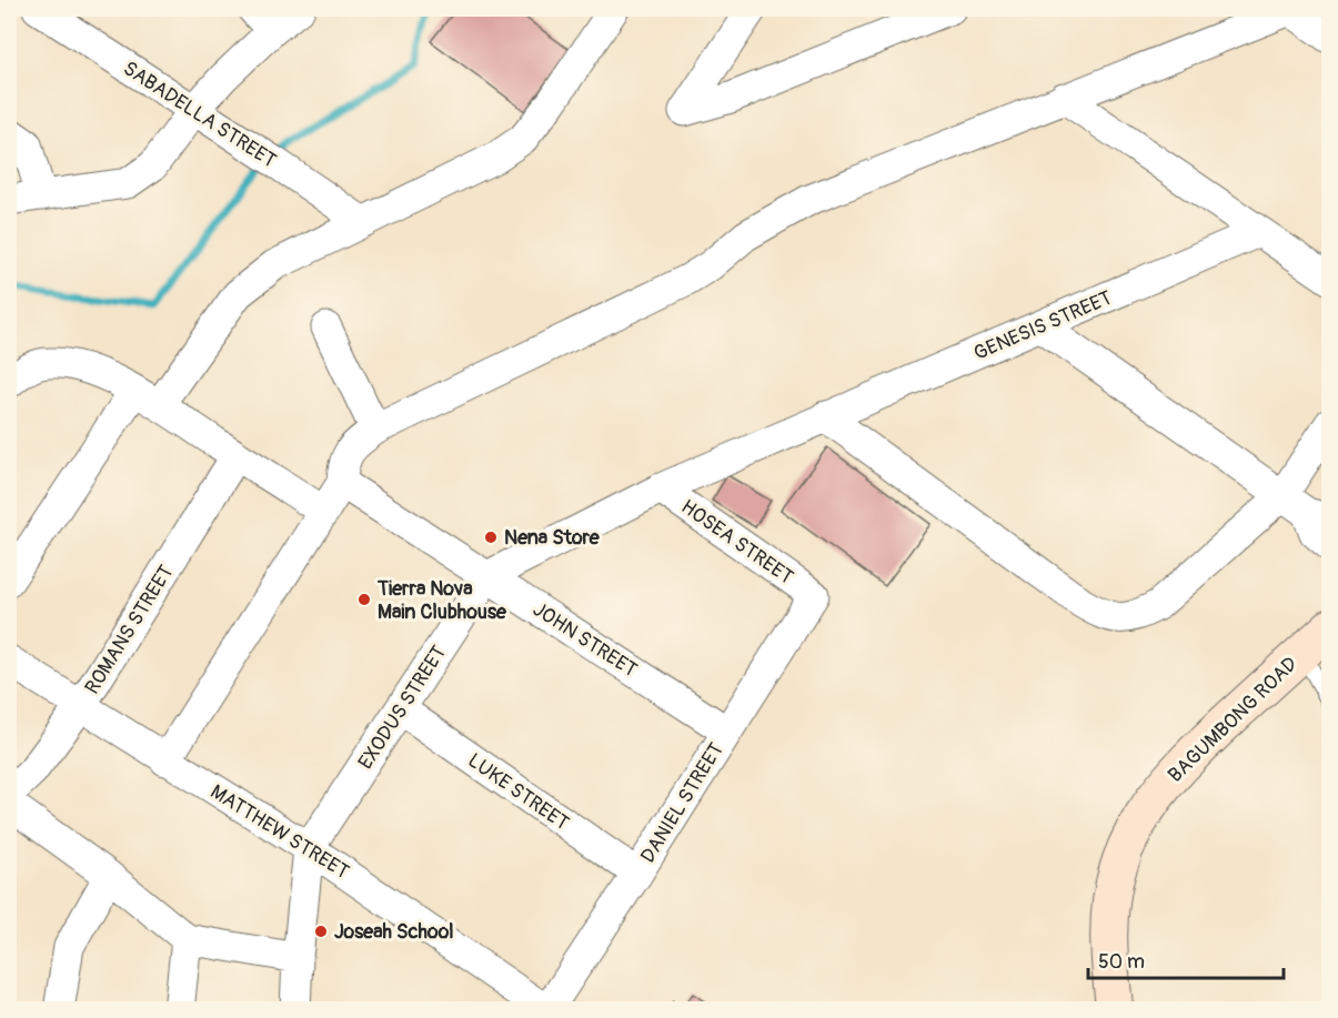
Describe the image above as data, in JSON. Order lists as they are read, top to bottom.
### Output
{
  "streets": {
    "main road": ["BAGUMBONG ROAD"],
    "street": [
      "SABADELLA STREET",
      "GENESIS STREET",
      "HOSEA STREET",
      "ROMANS STREET",
      "JOHN STREET",
      "EXODUS STREET",
      "LUKE STREET",
      "DANIEL STREET",
      "MATTHEW STREET"
    ]
  },
  "crossings": [
    ["HOSEA STREET", "DANIEL STREET"],
    ["ROMANS STREET", "MATTHEW STREET"],
    ["JOHN STREET", "EXODUS STREET"],
    ["JOHN STREET", "DANIEL STREET"],
    ["EXODUS STREET", "LUKE STREET"],
    ["EXODUS STREET", "MATTHEW STREET"],
    ["LUKE STREET", "DANIEL STREET"],
    ["DANIEL STREET", "MATTHEW STREET"]
  ],
  "places": ["Nena Store", "Tierra Nova Main Clubhouse", "Joseah School"],
  "scale_bar": "50 m"
}
